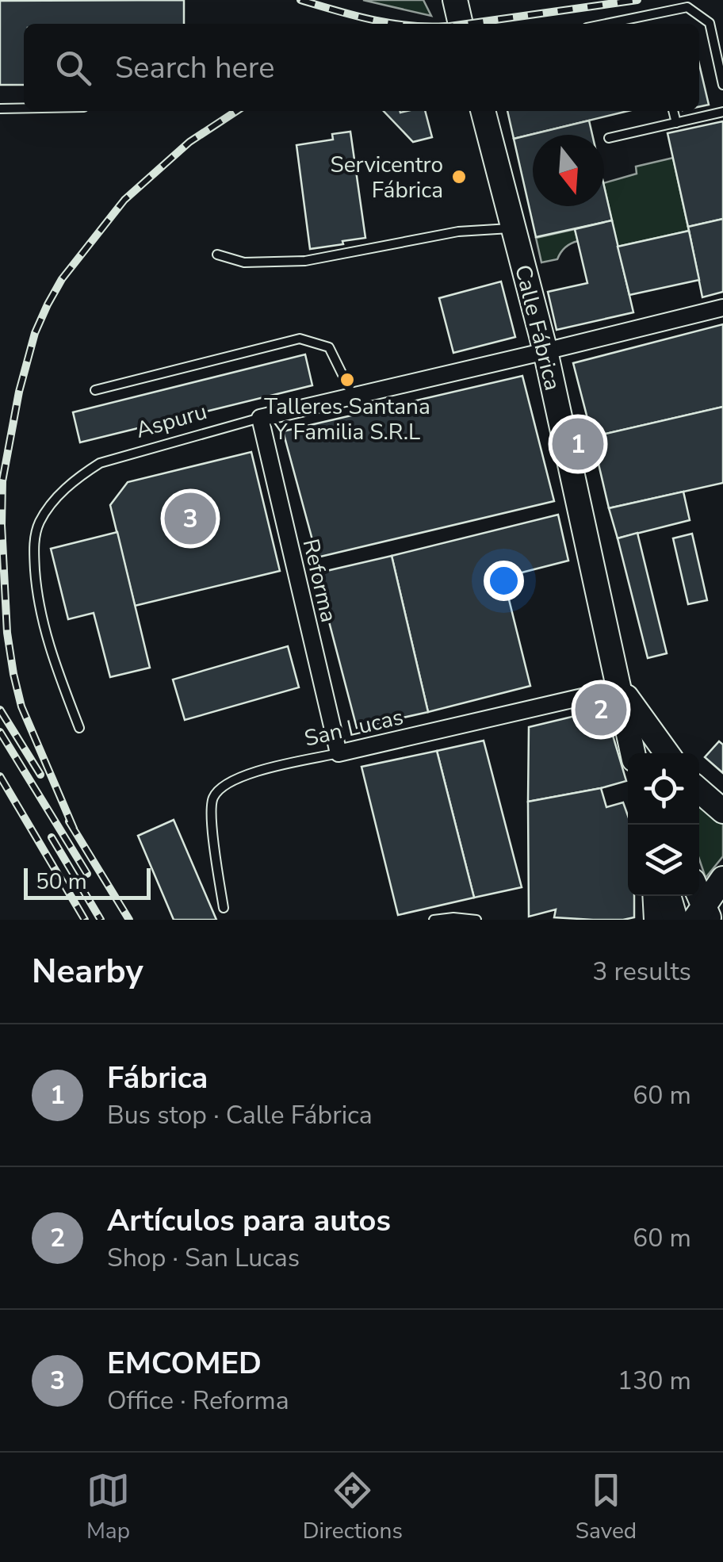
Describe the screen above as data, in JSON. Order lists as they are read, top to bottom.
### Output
{
  "streets": {
    "main road": ["Calle Fábrica"],
    "street": ["Aspuru", "Reforma", "San Lucas"]
  },
  "crossings": [
    ["Calle Fábrica", "Aspuru"],
    ["Calle Fábrica", "San Lucas"],
    ["Aspuru", "Reforma"],
    ["Reforma", "San Lucas"]
  ],
  "places": ["Servicentro Fábrica", "Talleres Santana Y Familia S.R.L"],
  "scale_bar": "50 m",
  "north": "bottom",
  "page": {
    "search": "Search here",
    "pins": ["1", "3", "2"],
    "scale": "50 m",
    "heading": ["Nearby", "3 results"],
    "list": [
      {
        "mark": "1",
        "name": "Fábrica",
        "note": "Bus stop · Calle Fábrica",
        "value": "60 m"
      },
      {
        "mark": "2",
        "name": "Artículos para autos",
        "note": "Shop · San Lucas",
        "value": "60 m"
      },
      {
        "mark": "3",
        "name": "EMCOMED",
        "note": "Office · Reforma",
        "value": "130 m"
      }
    ],
    "nav": ["Map", "Directions", "Saved"]
  }
}
